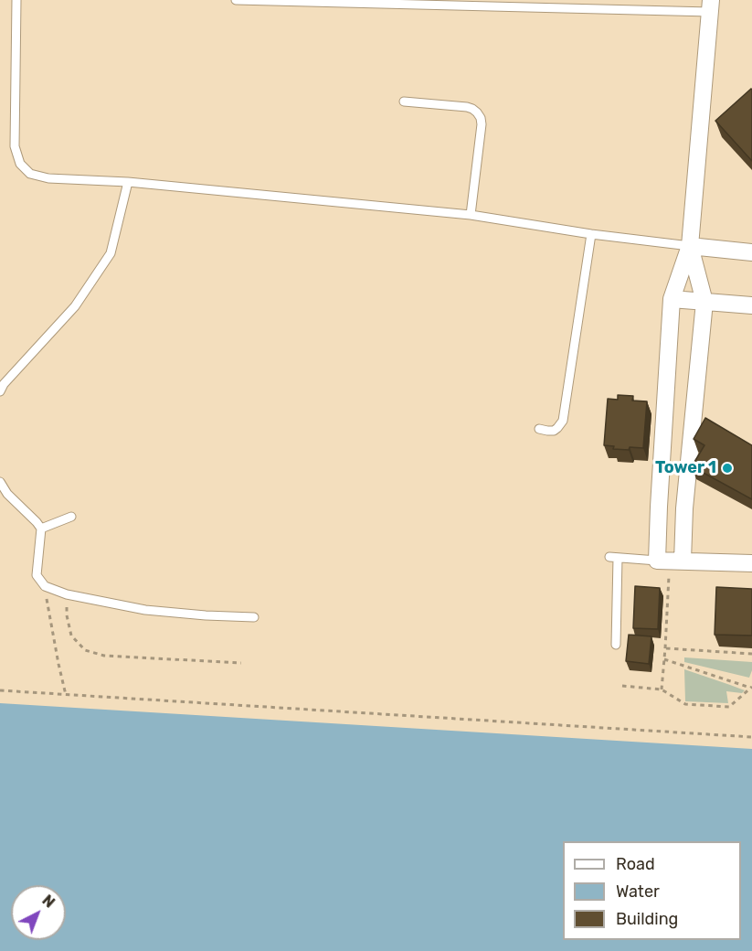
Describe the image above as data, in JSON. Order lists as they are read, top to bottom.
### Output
{
  "places": ["Tower 1"],
  "legend": ["Road", "Water", "Building"],
  "north": "top right"
}
